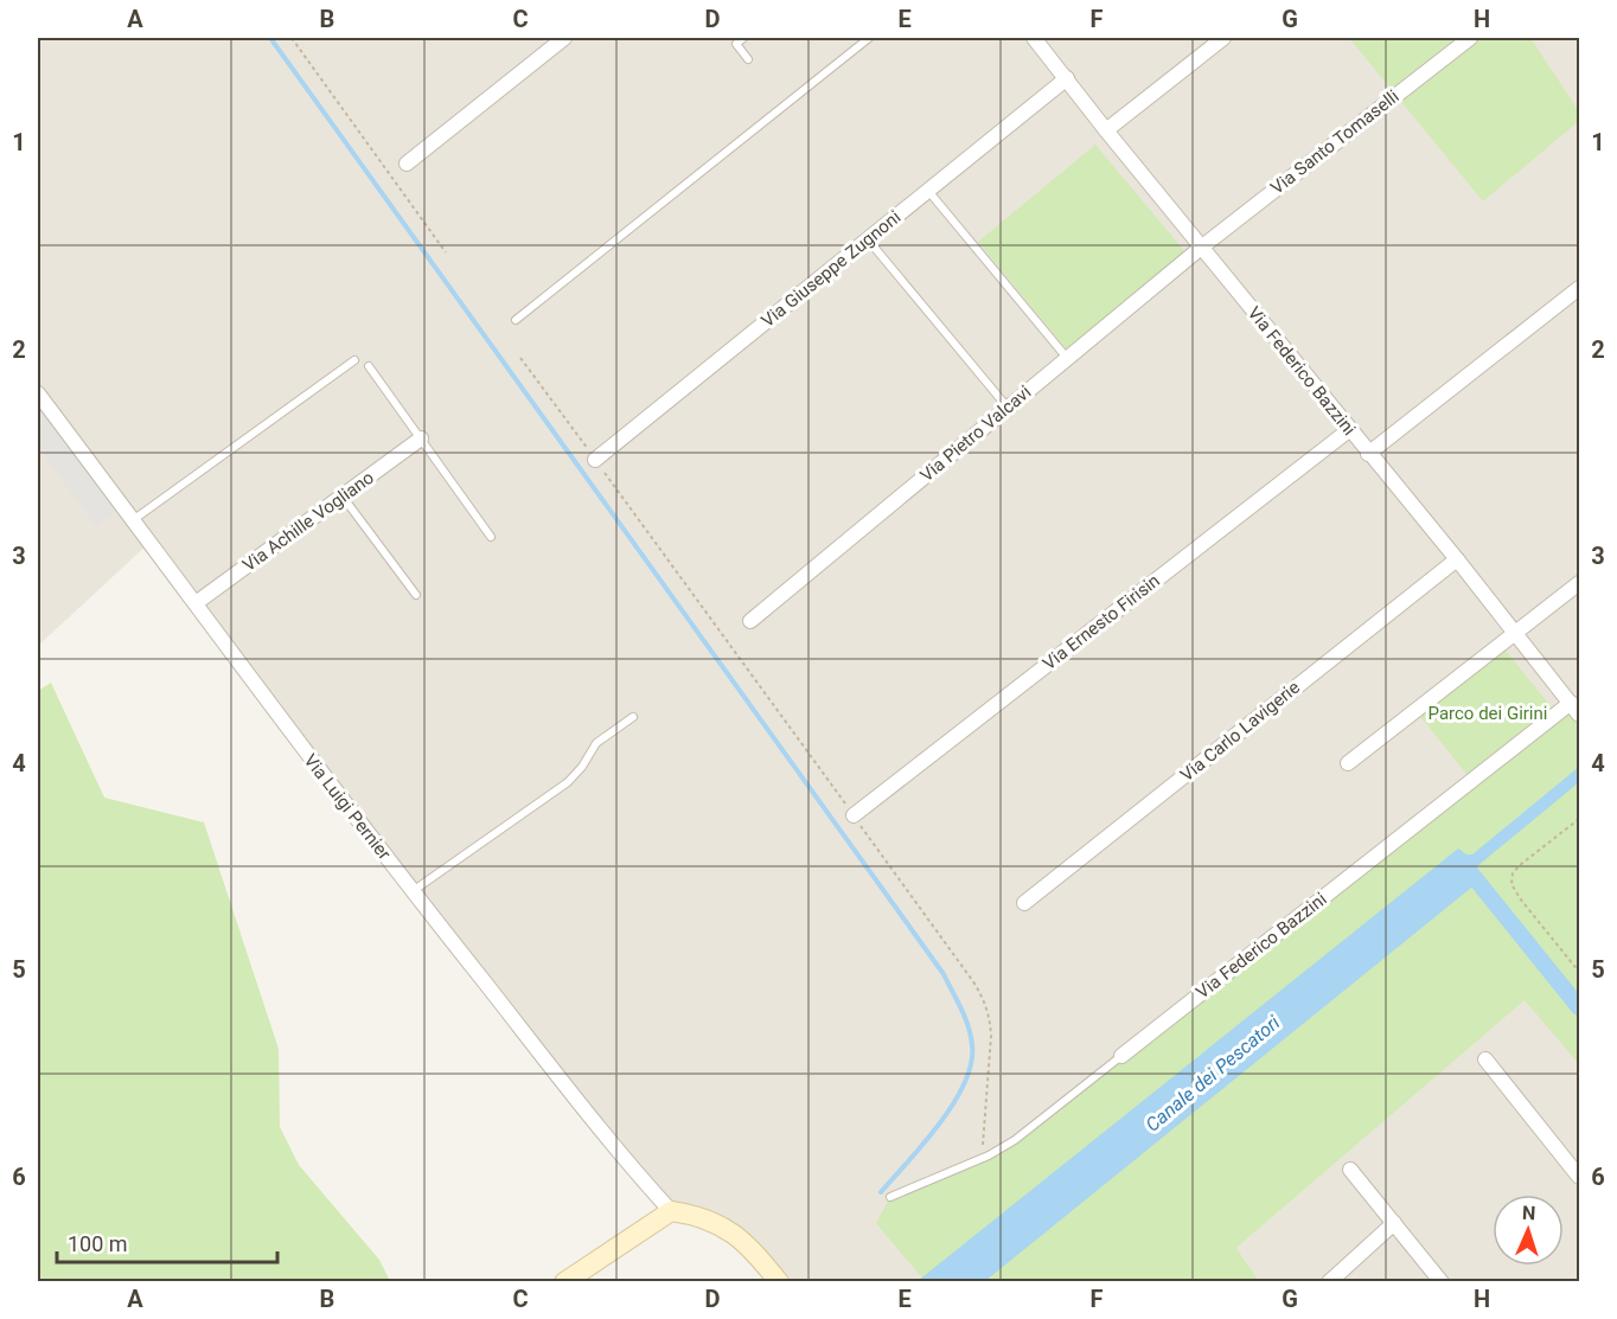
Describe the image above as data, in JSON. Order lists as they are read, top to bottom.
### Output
{
  "streets": {
    "street": [
      "Via Santo Tomaselli",
      "Via Giuseppe Zugnoni",
      "Via Federico Bazzini",
      "Via Pietro Valcavi",
      "Via Achille Vogliano",
      "Via Ernesto Firisin",
      "Via Carlo Lavigerie",
      "Via Luigi Pernier"
    ]
  },
  "crossings": [
    ["Via Santo Tomaselli", "Via Federico Bazzini"],
    ["Via Santo Tomaselli", "Via Pietro Valcavi"],
    ["Via Giuseppe Zugnoni", "Via Federico Bazzini"],
    ["Via Federico Bazzini", "Via Pietro Valcavi"],
    ["Via Federico Bazzini", "Via Ernesto Firisin"],
    ["Via Federico Bazzini", "Via Carlo Lavigerie"],
    ["Via Achille Vogliano", "Via Luigi Pernier"]
  ],
  "water": ["Canale dei Pescatori"],
  "parks": ["Parco dei Girini"],
  "scale_bar": "100 m",
  "north": "top",
  "grid": {
    "columns": [
      "A",
      "B",
      "C",
      "D",
      "E",
      "F",
      "G",
      "H"
    ],
    "rows": [
      "1",
      "2",
      "3",
      "4",
      "5",
      "6"
    ]
  }
}
